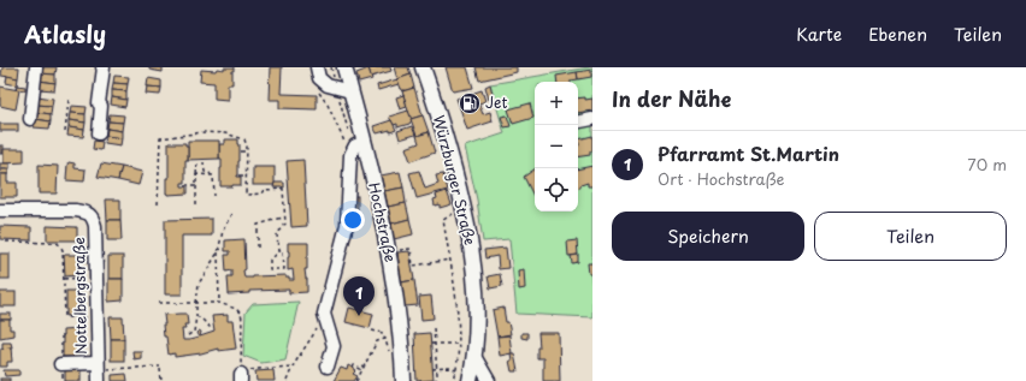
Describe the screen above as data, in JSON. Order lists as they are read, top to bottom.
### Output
{
  "streets": {
    "main road": ["Würzburger Straße", "Hochstraße"],
    "street": ["Nottelbergstraße"]
  },
  "places": {
    "fuel station": ["Jet"]
  },
  "page": {
    "header": "Atlasly",
    "nav": ["Karte", "Ebenen", "Teilen"],
    "heading": "In der Nähe",
    "map_buttons": ["+", "−"],
    "list": [
      {
        "mark": "1",
        "name": "Pfarramt St.Martin",
        "note": "Ort · Hochstraße",
        "value": "70 m"
      }
    ],
    "buttons": ["Speichern", "Teilen"],
    "pins": "1"
  }
}
